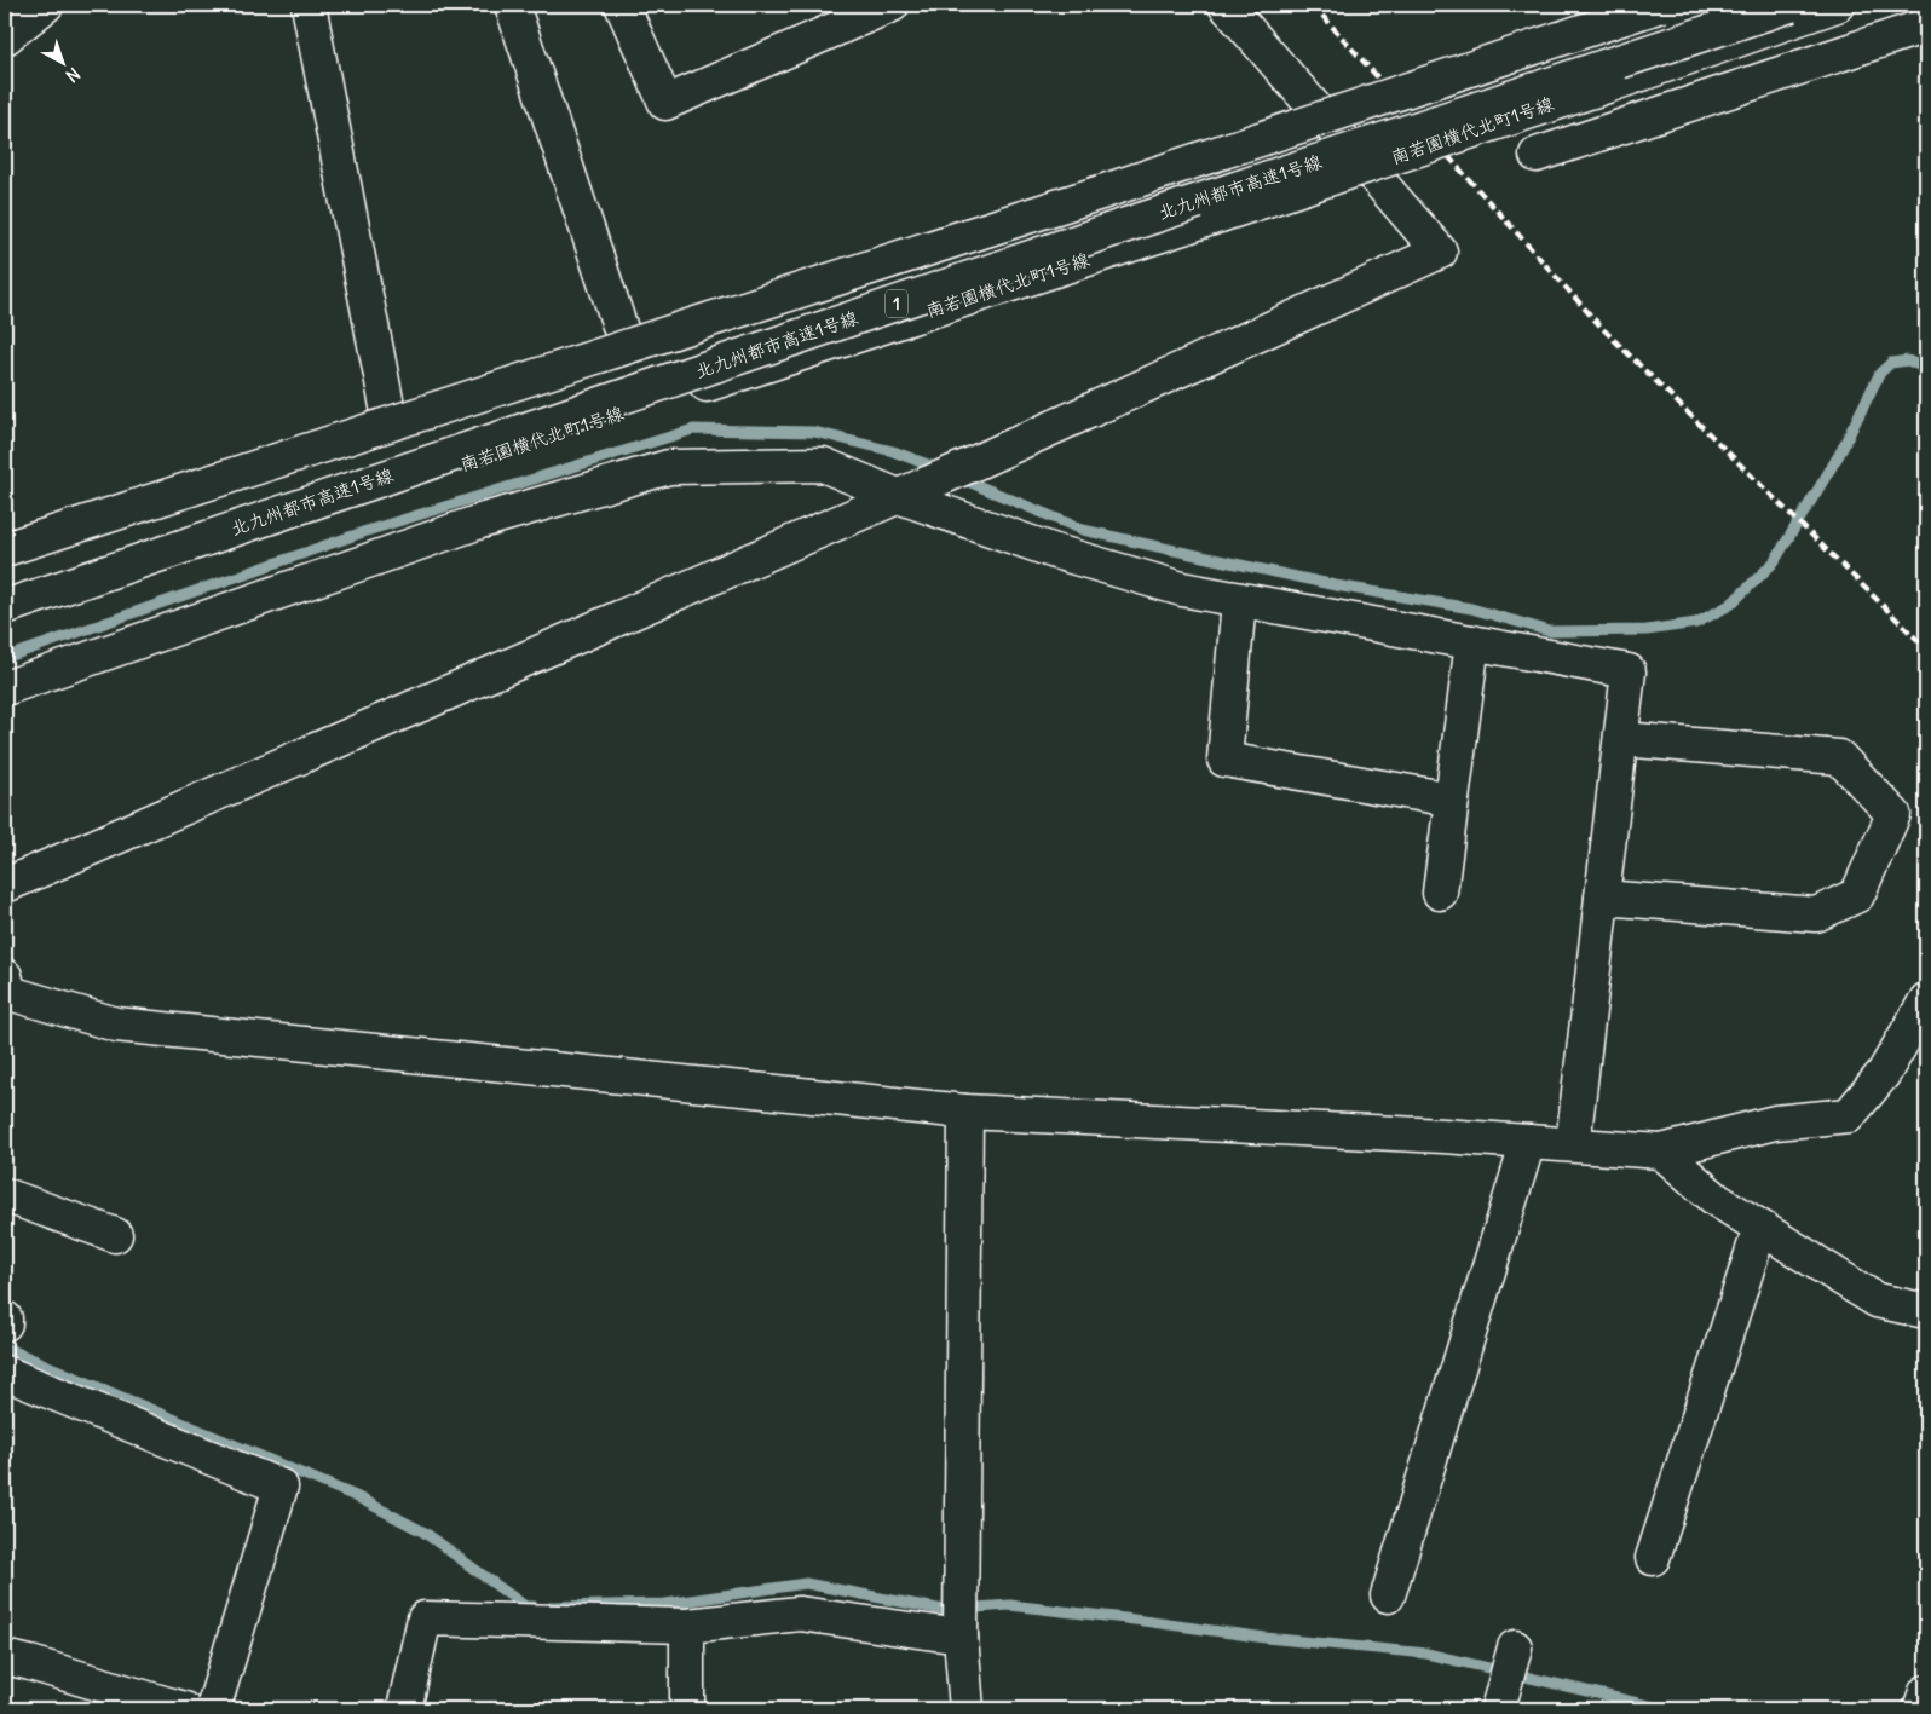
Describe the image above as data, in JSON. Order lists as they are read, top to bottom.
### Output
{
  "streets": {
    "main road": ["南若園横代北町1号線", "北九州都市高速1号線", "1"]
  },
  "north": "bottom right"
}
